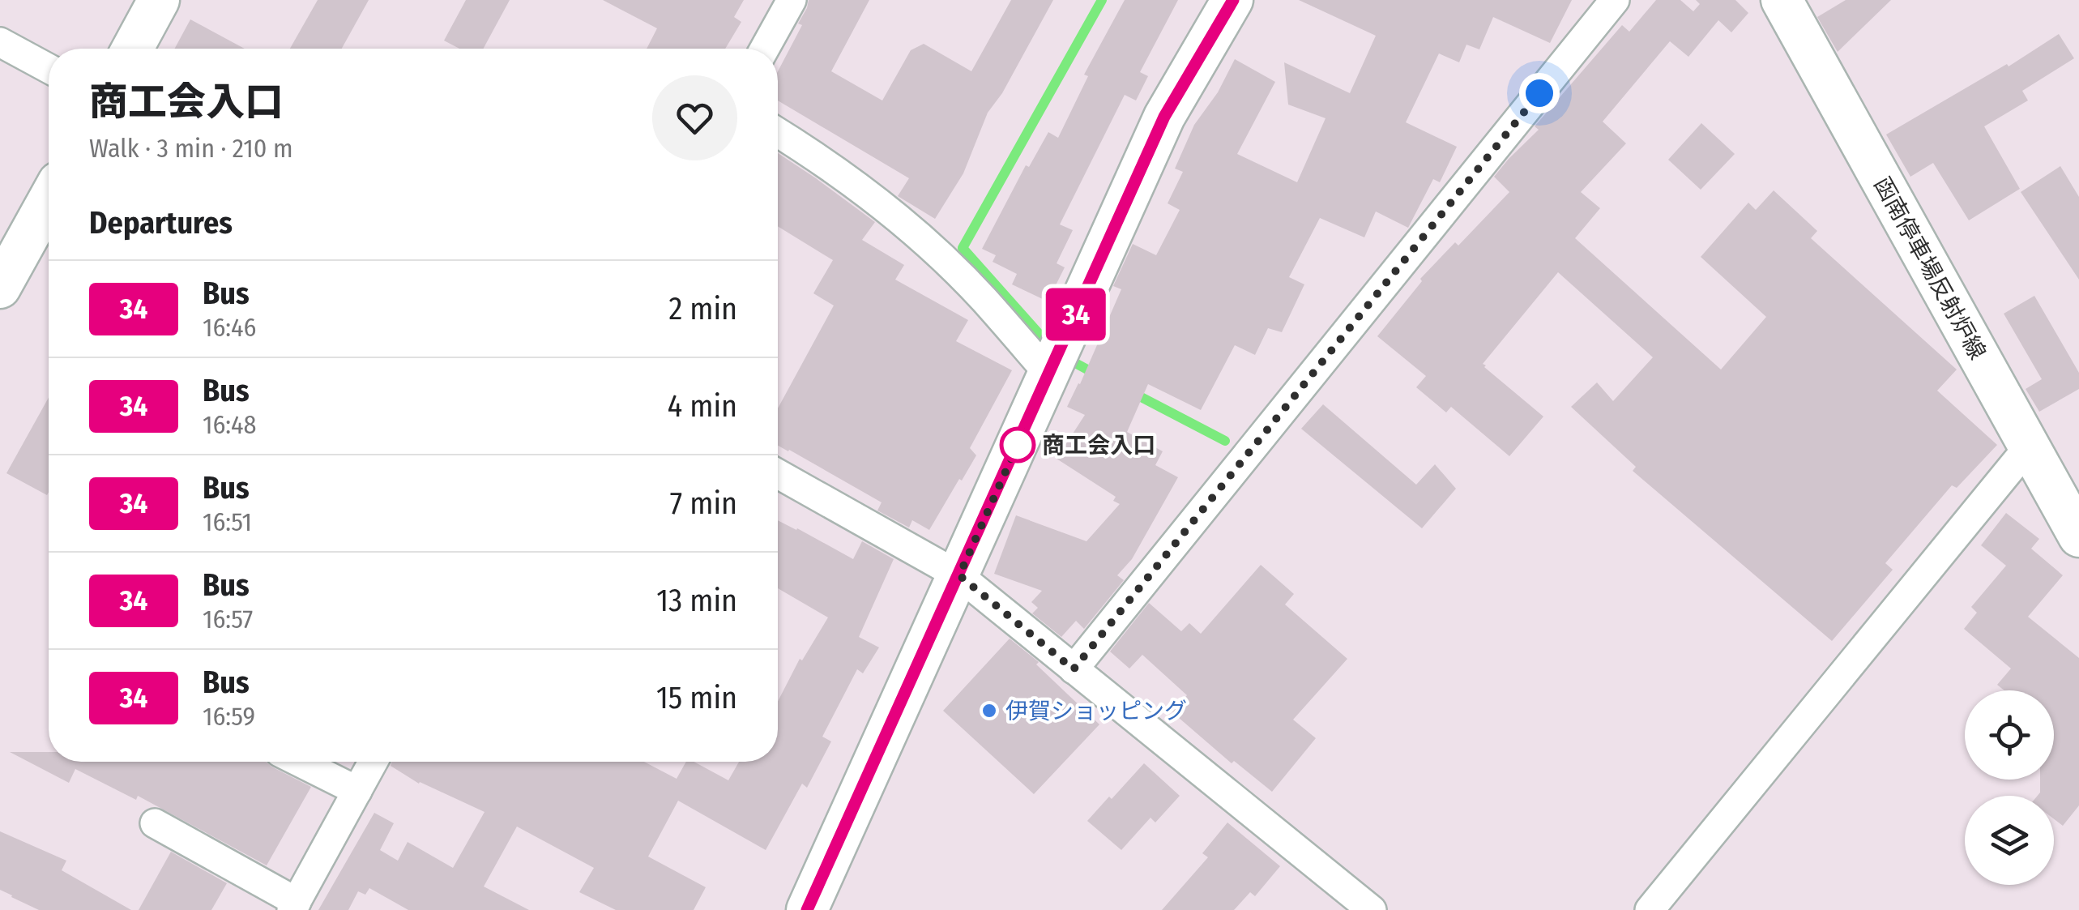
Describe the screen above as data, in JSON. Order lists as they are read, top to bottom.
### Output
{
  "streets": {
    "main road": ["函南停車場反射炉線"]
  },
  "places": ["商工会入口", "伊賀ショッピング"],
  "lines": ["bus line 34"],
  "page": {
    "on_map": "34",
    "heading": [
      ["商工会入口", "Walk · 3 min · 210 m"],
      "Departures"
    ],
    "list": [
      {
        "mark": "34",
        "name": "Bus",
        "note": "16:46",
        "value": "2 min"
      },
      {
        "mark": "34",
        "name": "Bus",
        "note": "16:48",
        "value": "4 min"
      },
      {
        "mark": "34",
        "name": "Bus",
        "note": "16:51",
        "value": "7 min"
      },
      {
        "mark": "34",
        "name": "Bus",
        "note": "16:57",
        "value": "13 min"
      },
      {
        "mark": "34",
        "name": "Bus",
        "note": "16:59",
        "value": "15 min"
      }
    ]
  }
}
